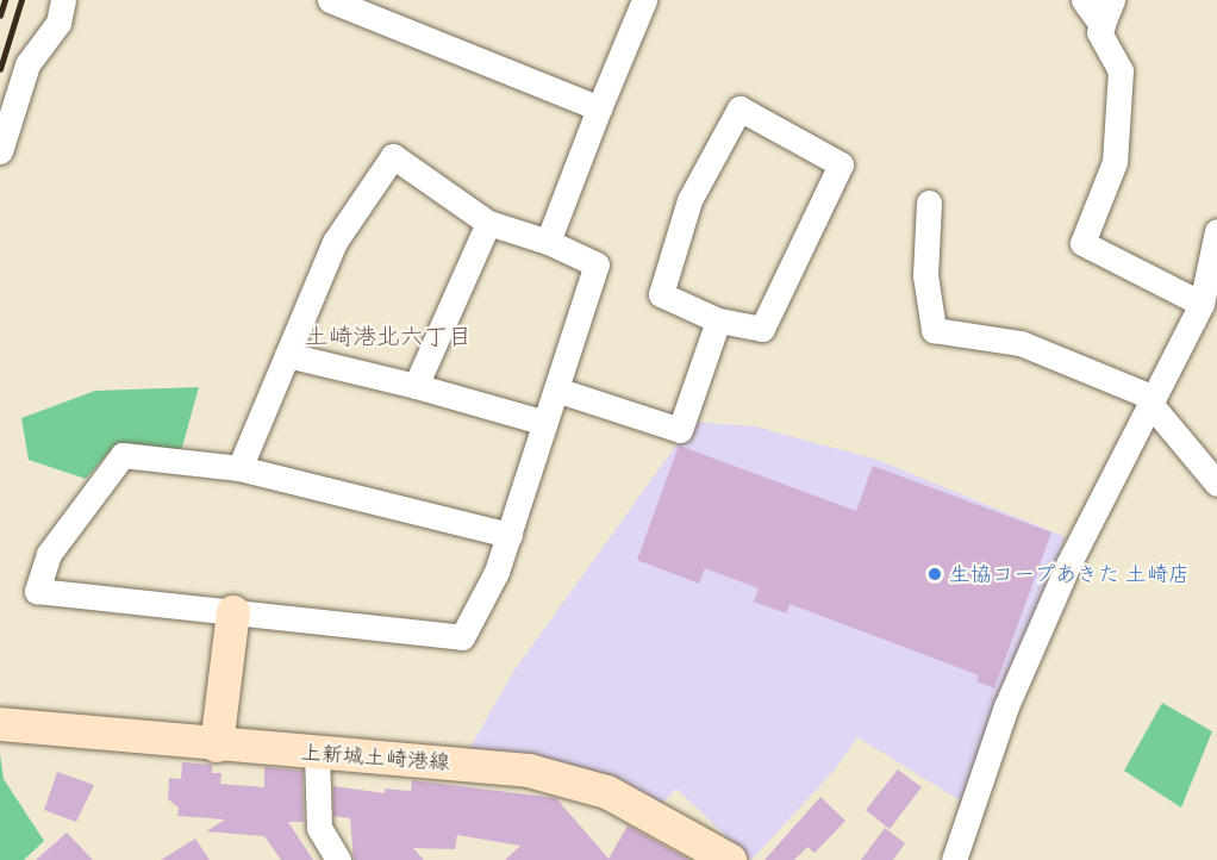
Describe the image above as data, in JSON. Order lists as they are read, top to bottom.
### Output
{
  "streets": {
    "main road": ["上新城土崎港線"]
  },
  "districts": ["土崎港北六丁目"],
  "places": ["生協コープあきた 土崎店"]
}
